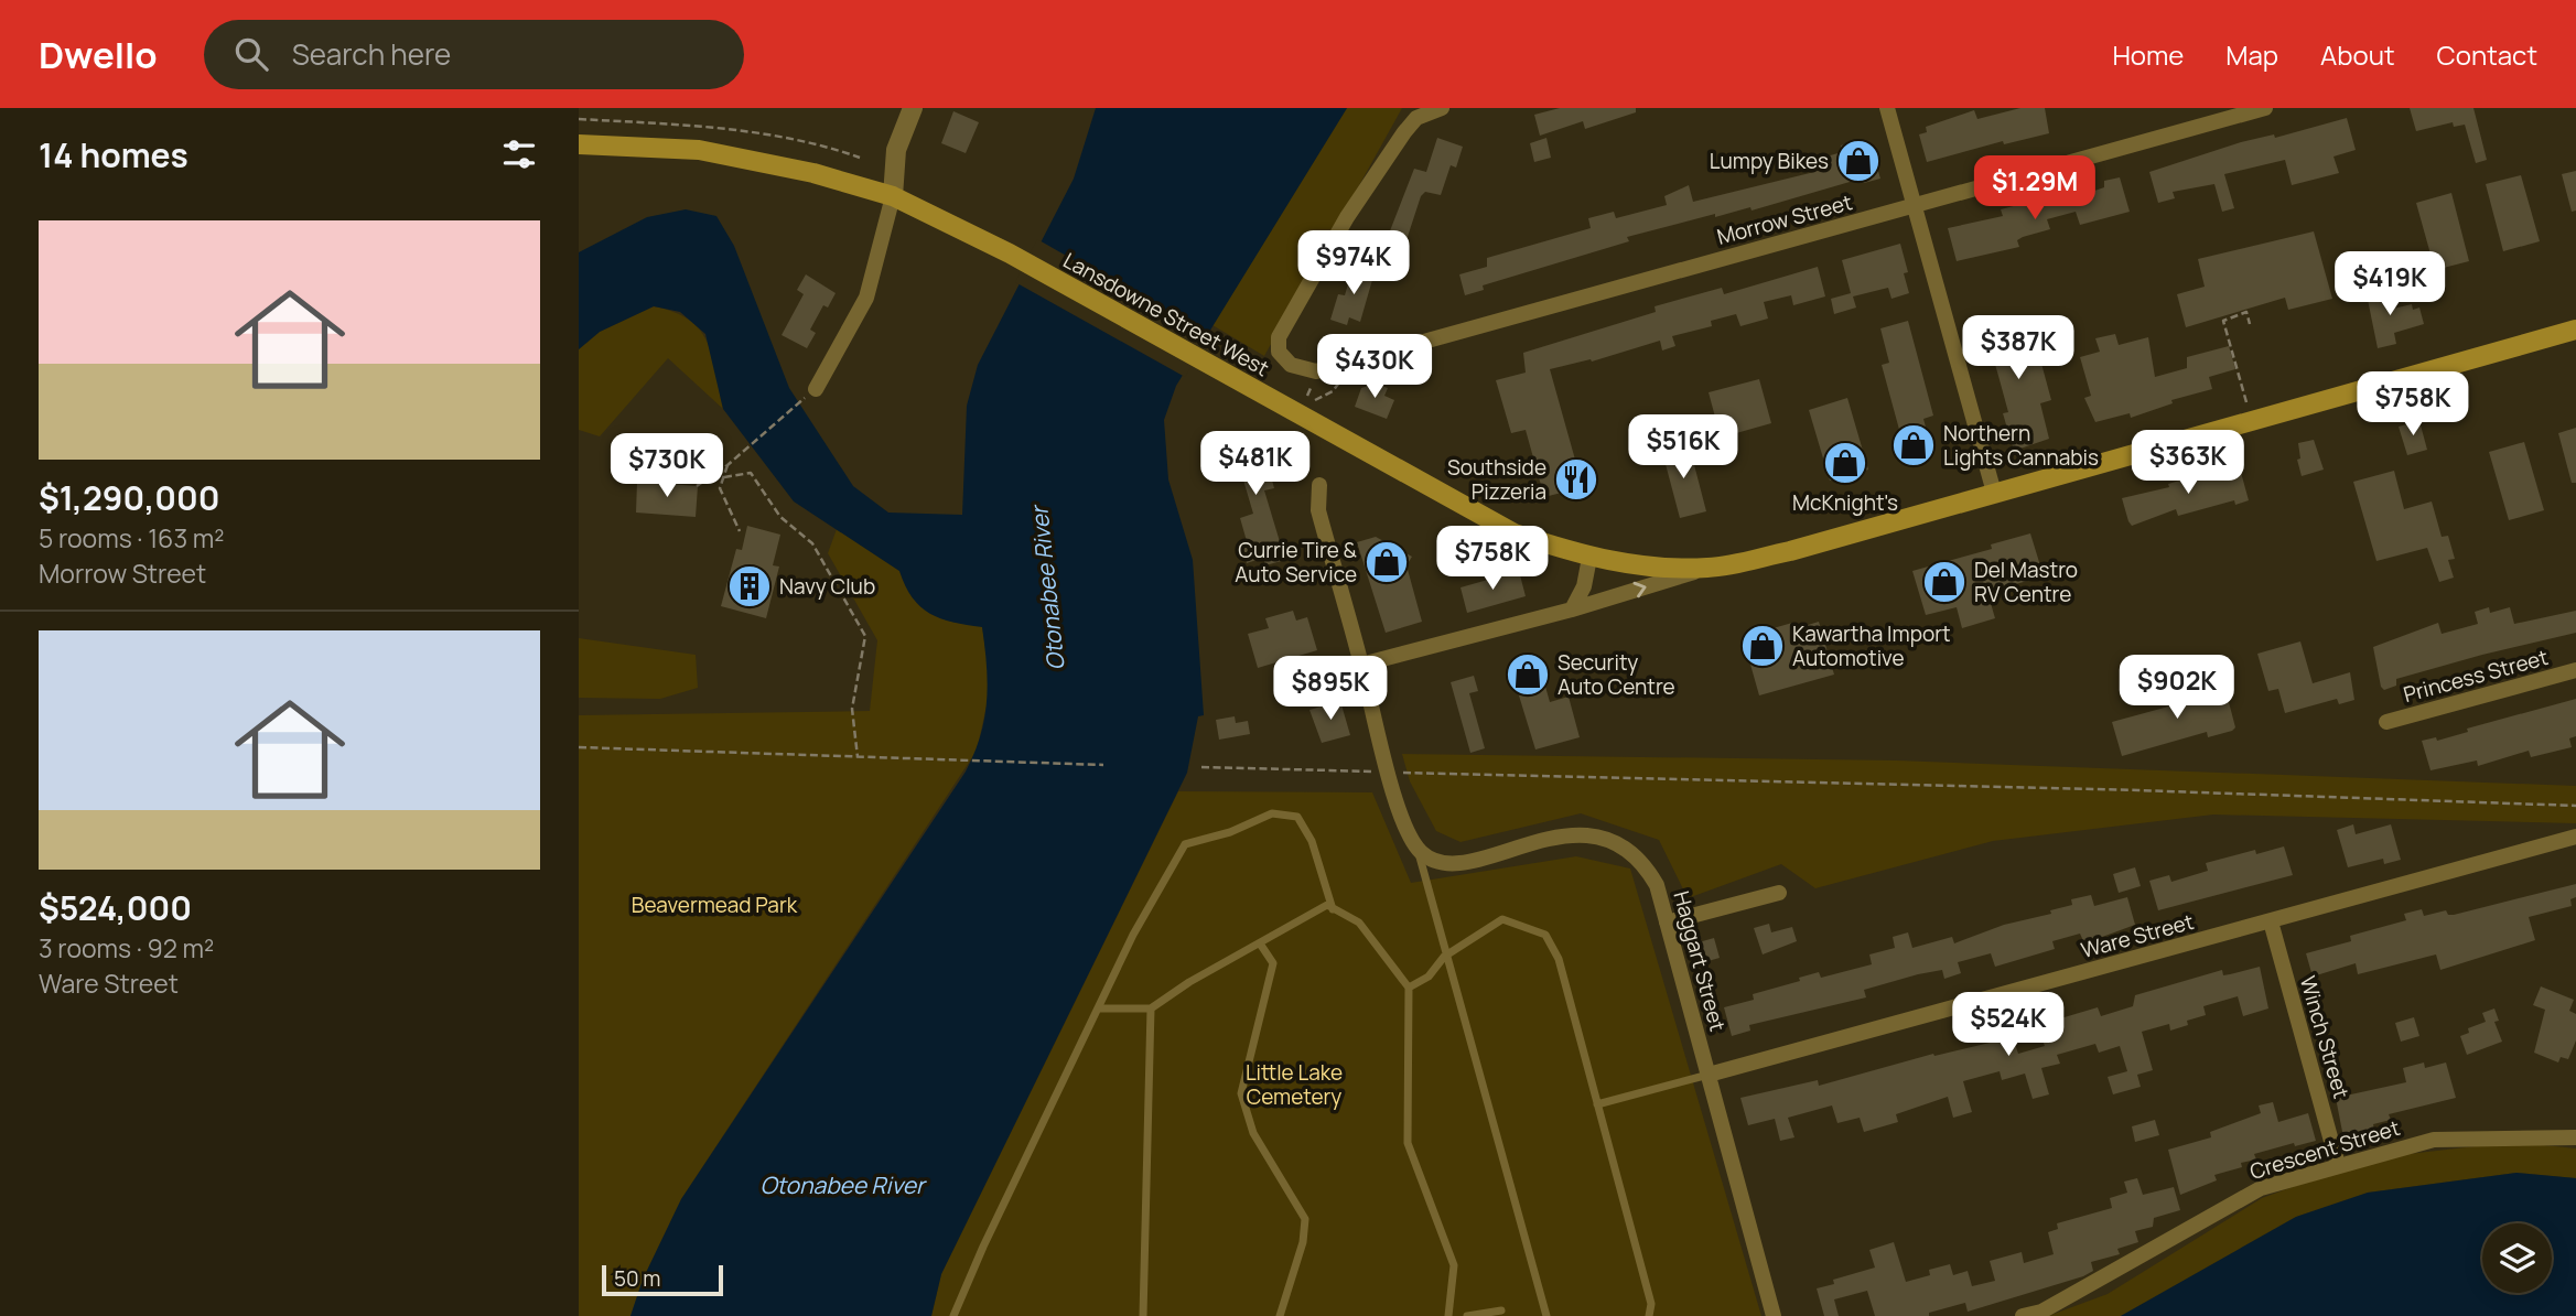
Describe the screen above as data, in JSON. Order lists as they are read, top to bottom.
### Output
{
  "streets": {
    "main road": ["Lansdowne Street West"],
    "street": [
      "Morrow Street",
      "Princess Street",
      "Ware Street",
      "Haggart Street",
      "Winch Street",
      "Crescent Street"
    ]
  },
  "crossings": [
    ["Ware Street", "Haggart Street"],
    ["Ware Street", "Winch Street"],
    ["Winch Street", "Crescent Street"]
  ],
  "water": ["Otonabee River"],
  "parks": ["Beavermead Park", "Little Lake Cemetery"],
  "places": {
    "shop": [
      "Lumpy Bikes",
      "Northern Lights Cannabis",
      "McKnight's",
      "Currie Tire & Auto Service",
      "Del Mastro RV Centre",
      "Kawartha Import Automotive",
      "Security Auto Centre"
    ],
    "restaurant": ["Southside Pizzeria"],
    "building": ["Navy Club"]
  },
  "scale_bar": "50 m",
  "page": {
    "header": "Dwello",
    "search": "Search here",
    "nav": [
      "Home",
      "Map",
      "About",
      "Contact"
    ],
    "heading": "14 homes",
    "price": [
      "$1.29M",
      "$974K",
      "$419K",
      "$387K",
      "$430K",
      "$758K",
      "$516K",
      "$363K",
      "$481K",
      "$730K",
      "$758K",
      "$902K",
      "$895K",
      "$524K"
    ],
    "list": [
      {
        "name": "$1,290,000",
        "note": "5 rooms · 163 m² · Morrow Street"
      },
      {
        "name": "$524,000",
        "note": "3 rooms · 92 m² · Ware Street"
      }
    ],
    "scale": "50 m"
  }
}
